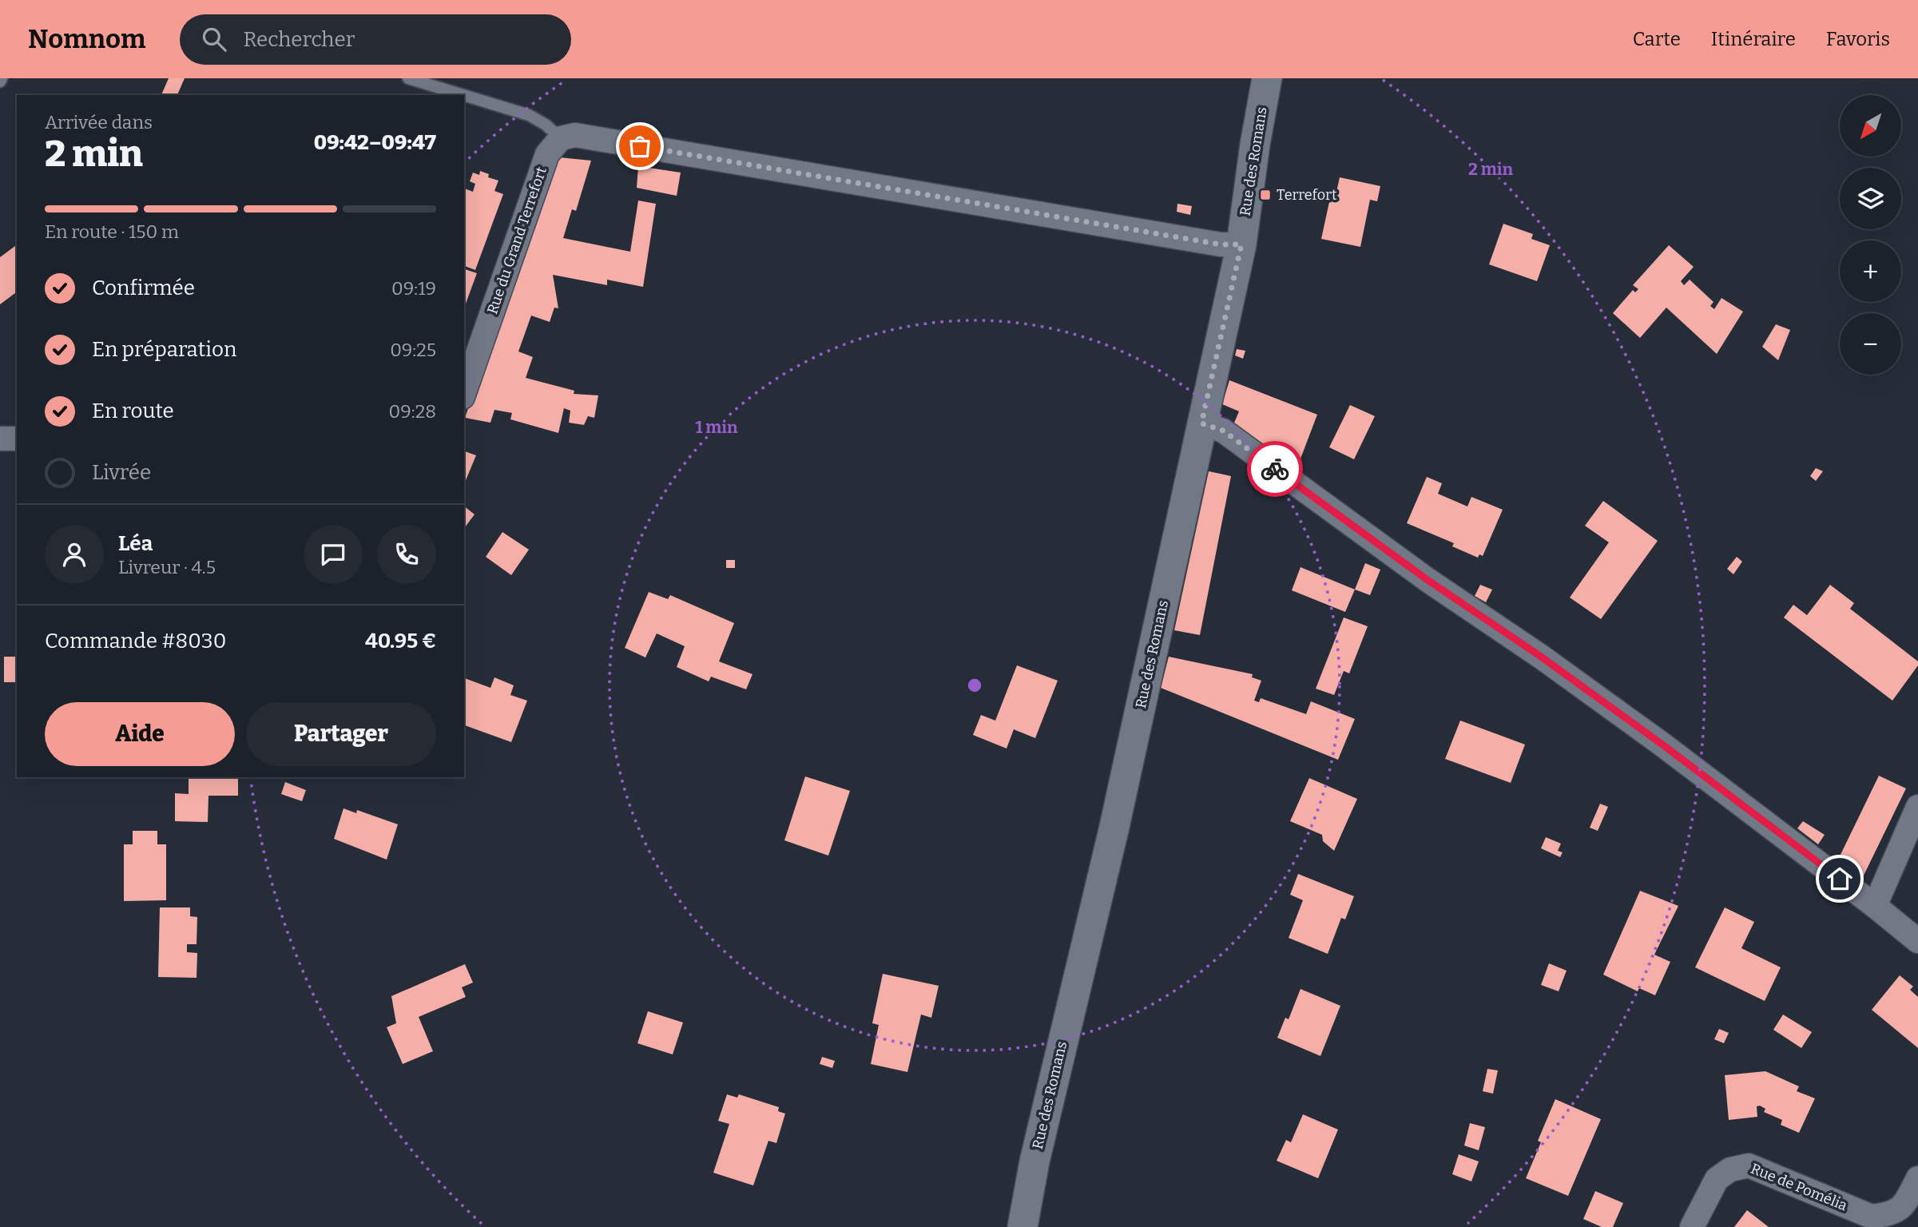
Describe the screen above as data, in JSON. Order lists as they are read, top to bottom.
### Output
{
  "streets": {
    "street": ["Rue des Romans", "Rue du Grand Terrefort", "Rue de Pomélia"]
  },
  "places": {
    "transit": ["Terrefort"]
  },
  "north": "bottom left",
  "page": {
    "header": "Nomnom",
    "search": "Rechercher",
    "nav": ["Carte", "Itinéraire", "Favoris"],
    "map_buttons": ["+", "−"],
    "heading": ["2 min", "Arrivée dans", "09:42–09:47"],
    "panel": [
      "Léa",
      "Livreur · 4.5",
      "Commande #8030",
      "40.95 €"
    ],
    "bar": "En route · 150 m",
    "list": [
      ["Confirmée", "09:19"],
      ["En préparation", "09:25"],
      ["En route", "09:28"],
      "Livrée"
    ],
    "buttons": ["Aide", "Partager"]
  },
  "rings": ["2 min", "1 min"]
}
